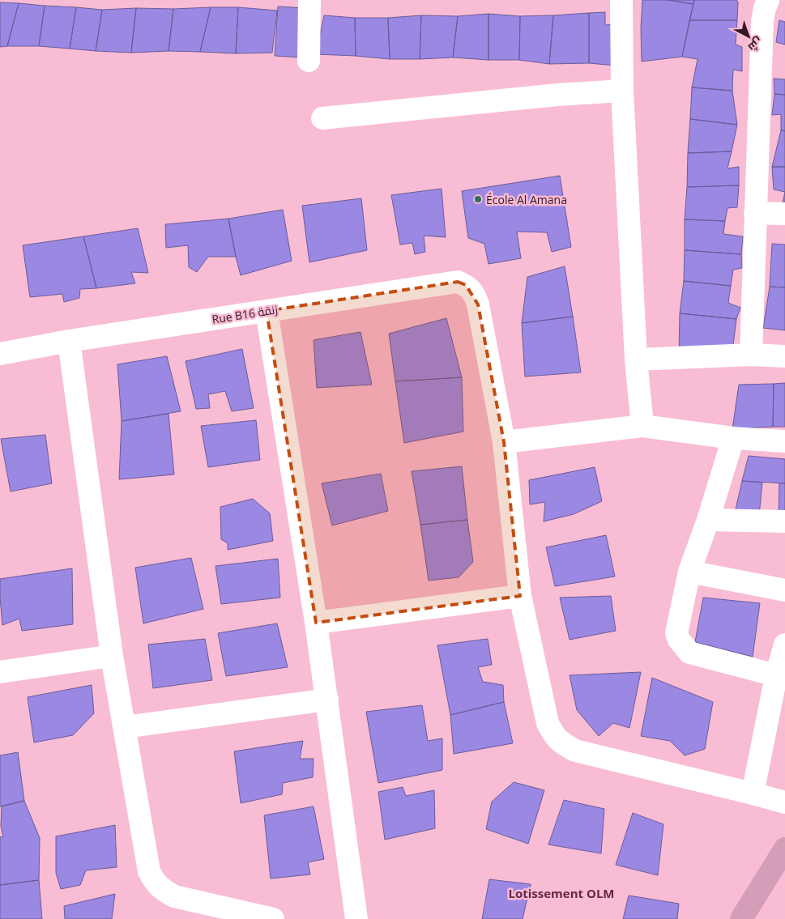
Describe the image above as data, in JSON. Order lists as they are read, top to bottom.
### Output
{
  "streets": {
    "street": ["Rue B16 زنقة"]
  },
  "districts": ["Lotissement OLM"],
  "places": ["École Al Amana"],
  "north": "bottom right"
}
